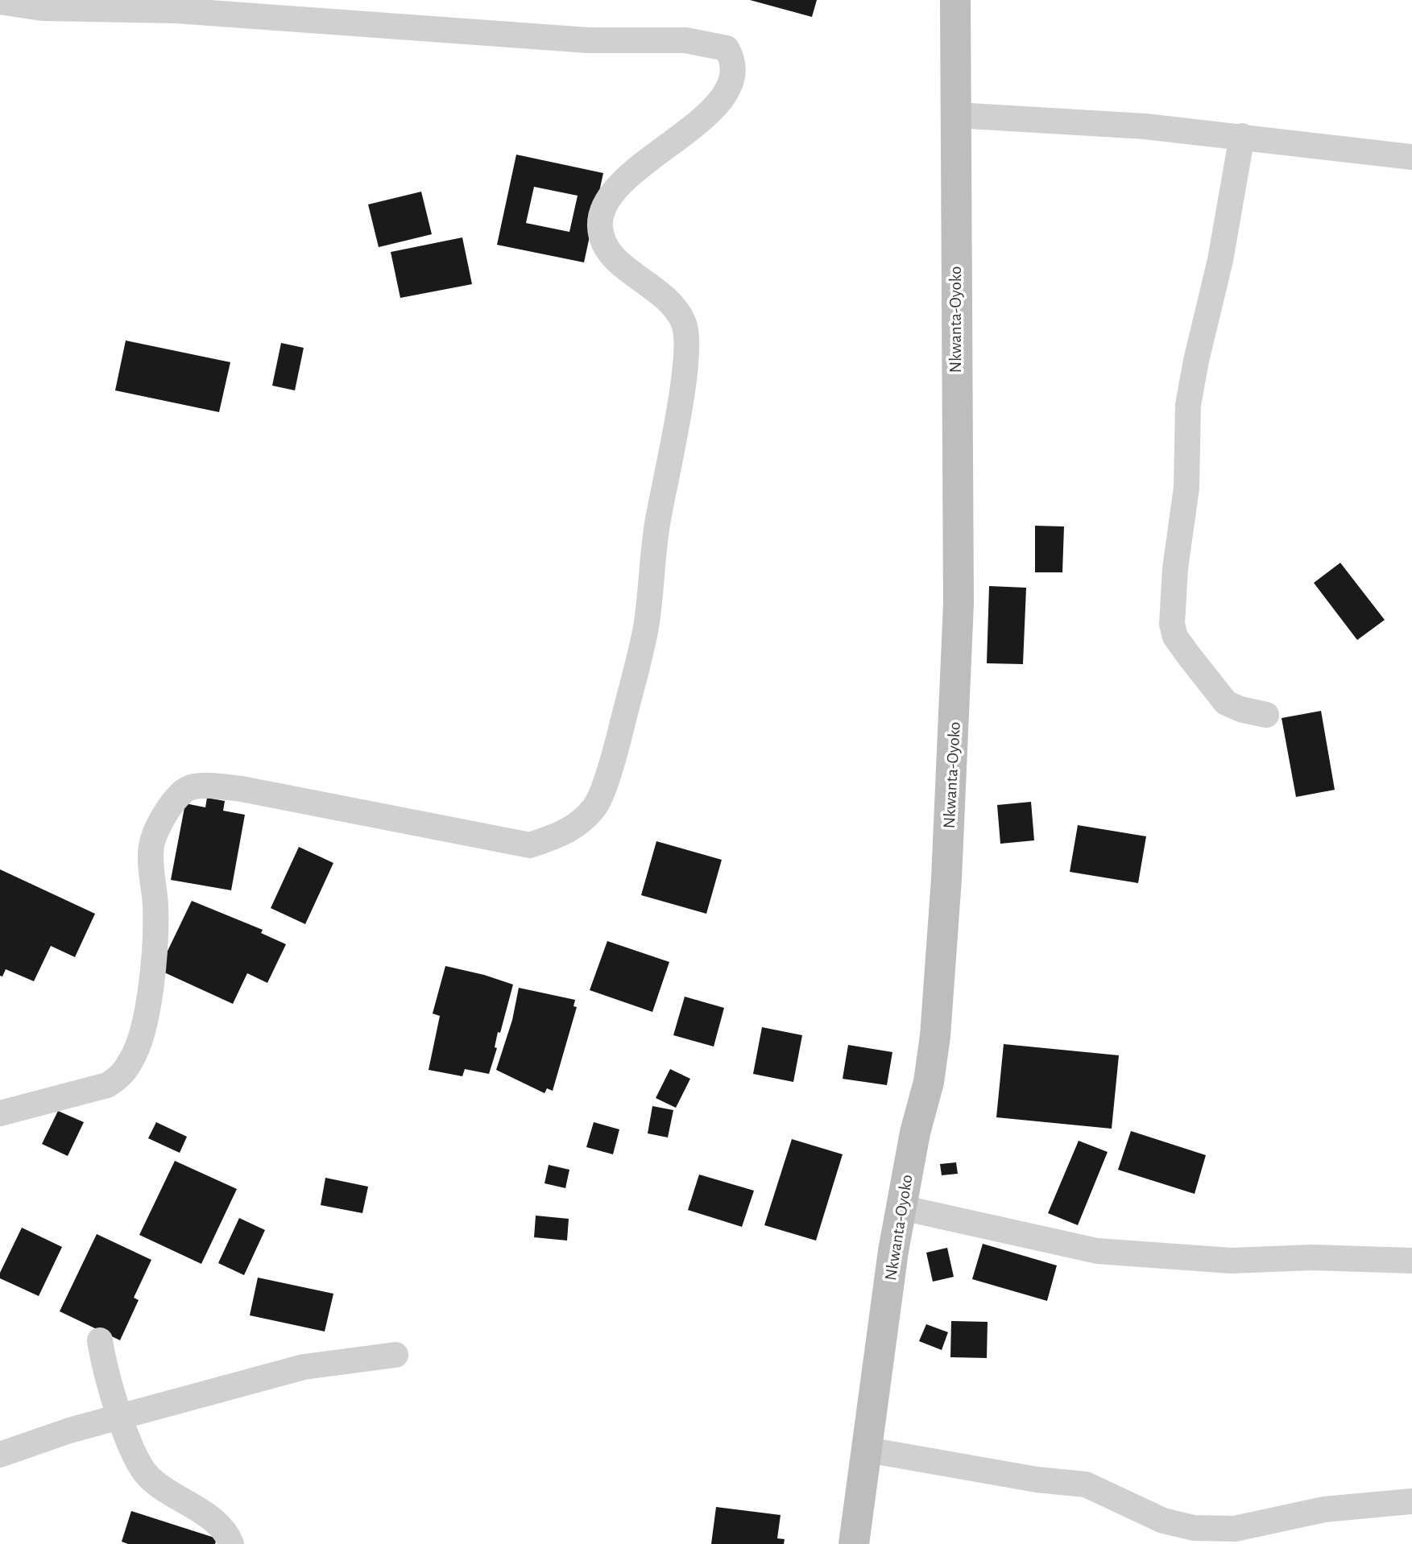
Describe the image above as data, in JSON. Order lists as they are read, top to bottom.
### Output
{
  "streets": {
    "street": ["Nkwanta-Oyoko"]
  }
}
